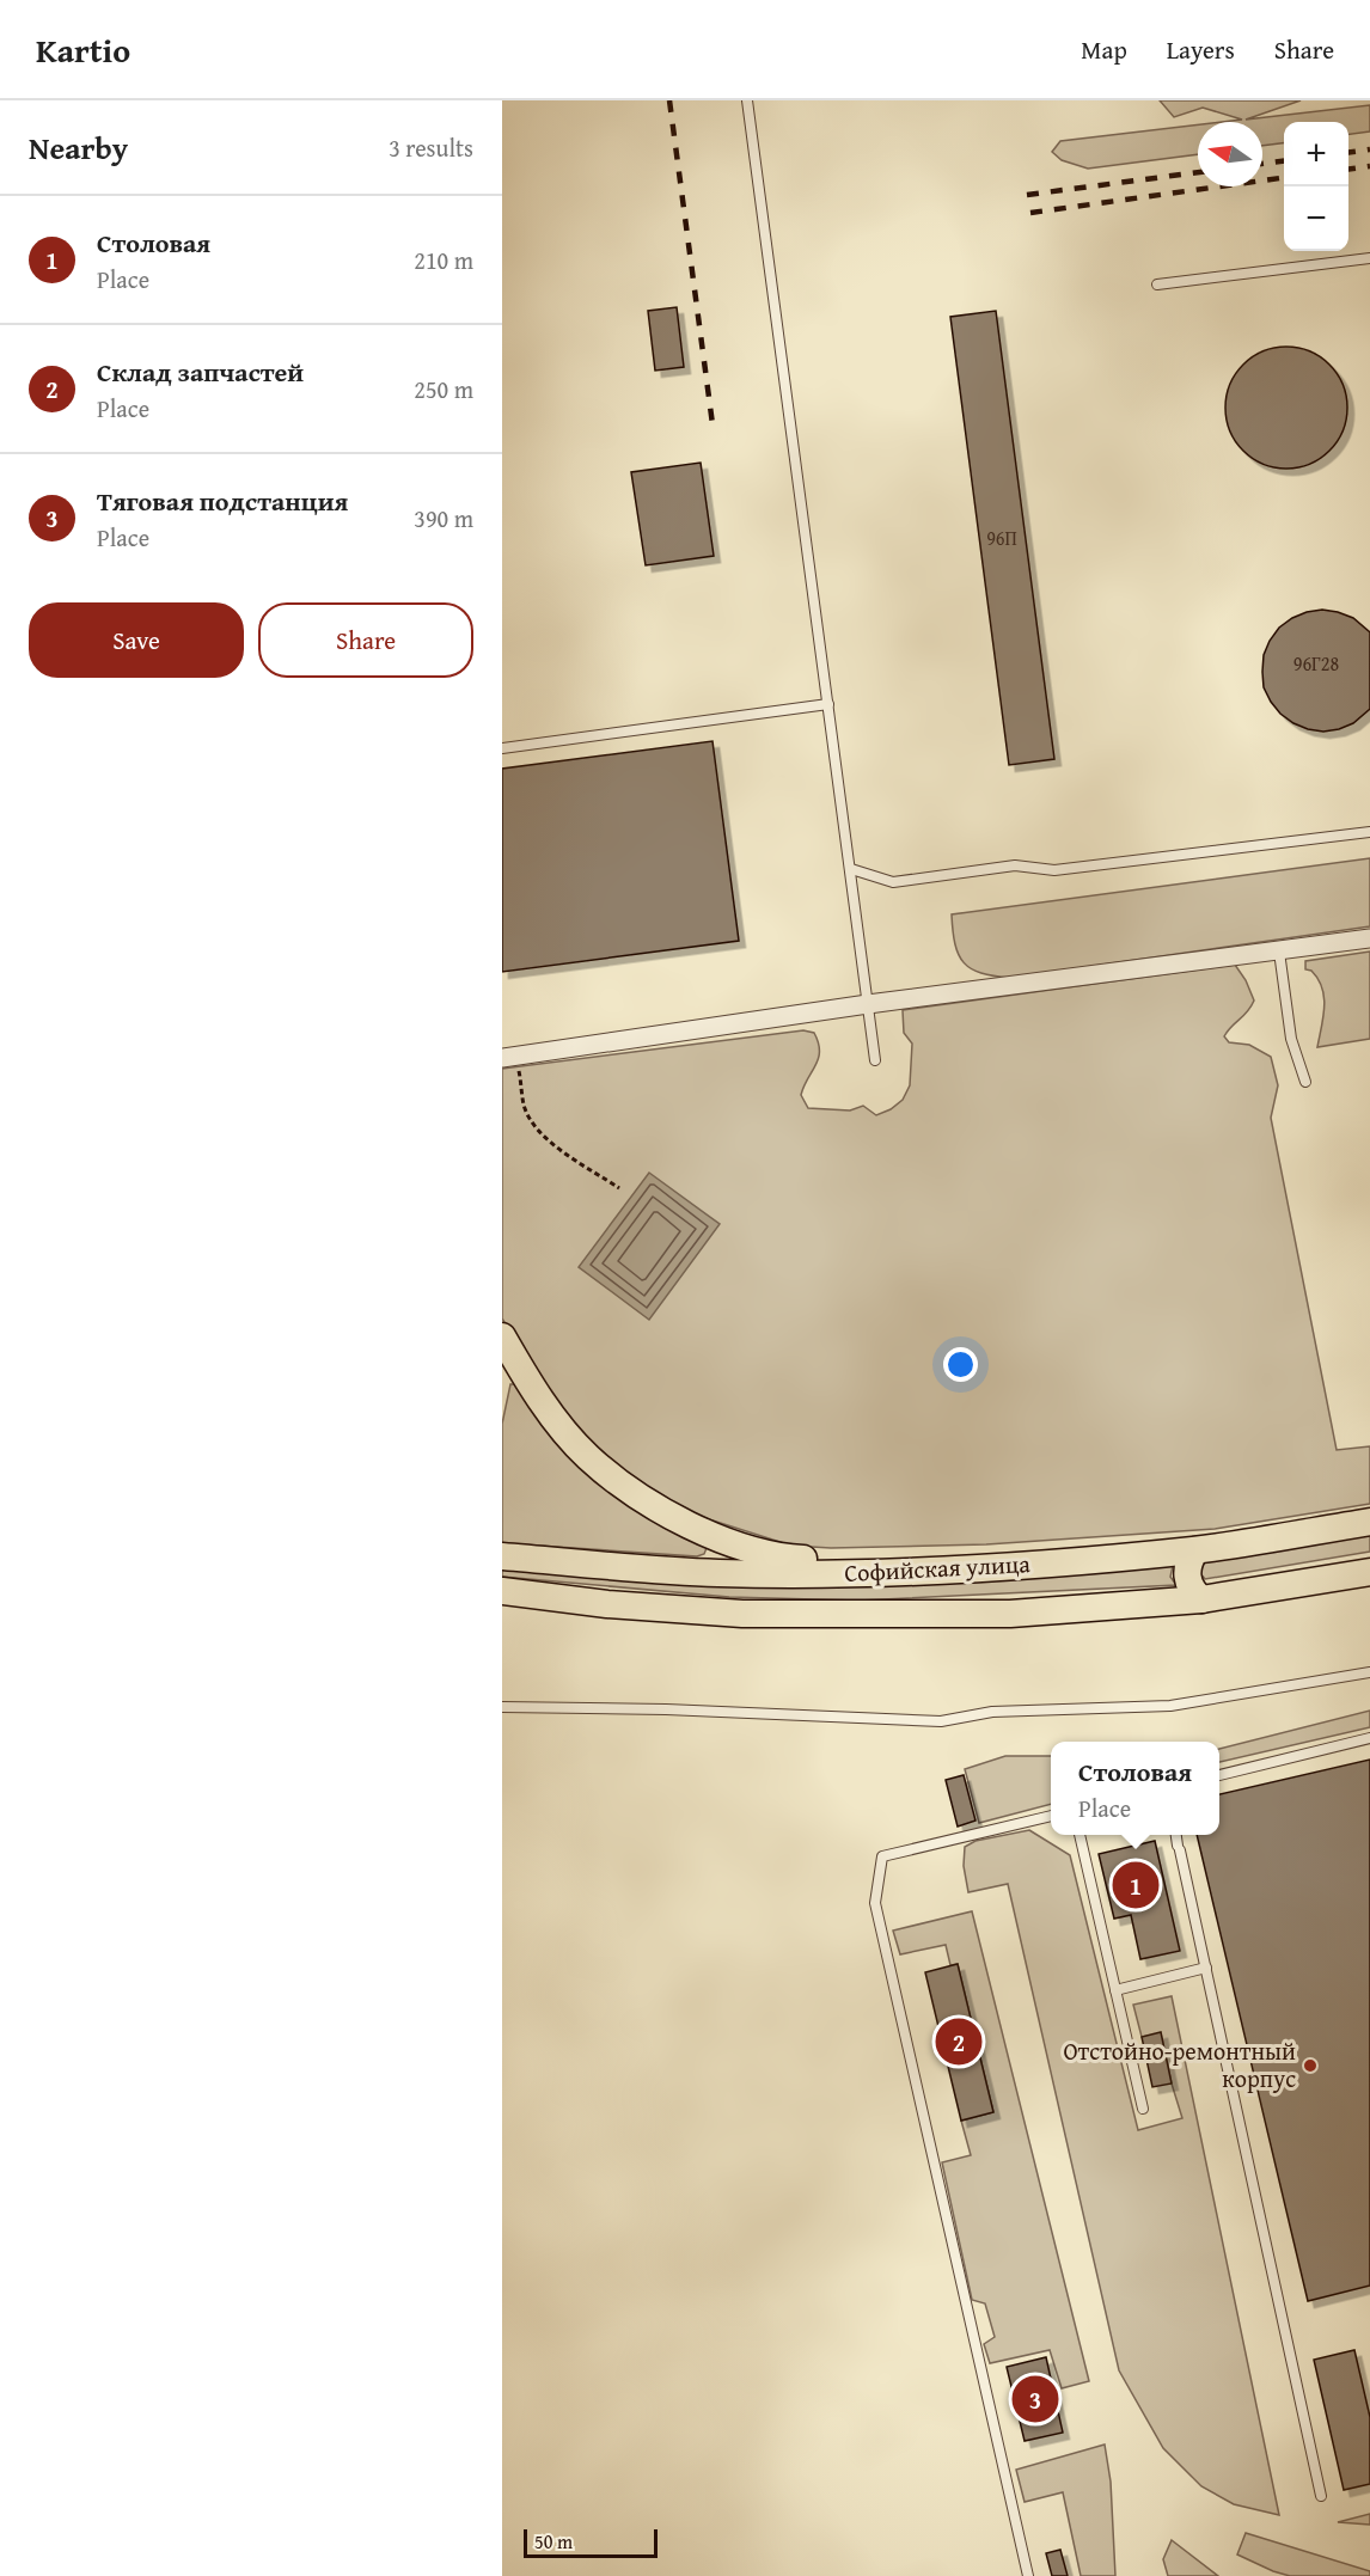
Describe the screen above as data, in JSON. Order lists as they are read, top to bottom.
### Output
{
  "streets": {
    "main road": ["Софийская улица"]
  },
  "places": ["Отстойно-ремонтный корпус"],
  "house_numbers": ["96П", "96Г28"],
  "scale_bar": "50 m",
  "north": "left",
  "page": {
    "header": "Kartio",
    "nav": ["Map", "Layers", "Share"],
    "heading": ["Nearby", "3 results"],
    "map_buttons": ["+", "−"],
    "list": [
      {
        "mark": "1",
        "name": "Столовая",
        "note": "Place",
        "value": "210 m"
      },
      {
        "mark": "2",
        "name": "Склад запчастей",
        "note": "Place",
        "value": "250 m"
      },
      {
        "mark": "3",
        "name": "Тяговая подстанция",
        "note": "Place",
        "value": "390 m"
      }
    ],
    "buttons": ["Save", "Share"],
    "popup": ["Столовая", "Place"],
    "pins": ["1", "2", "3"],
    "scale": "50 m"
  }
}
